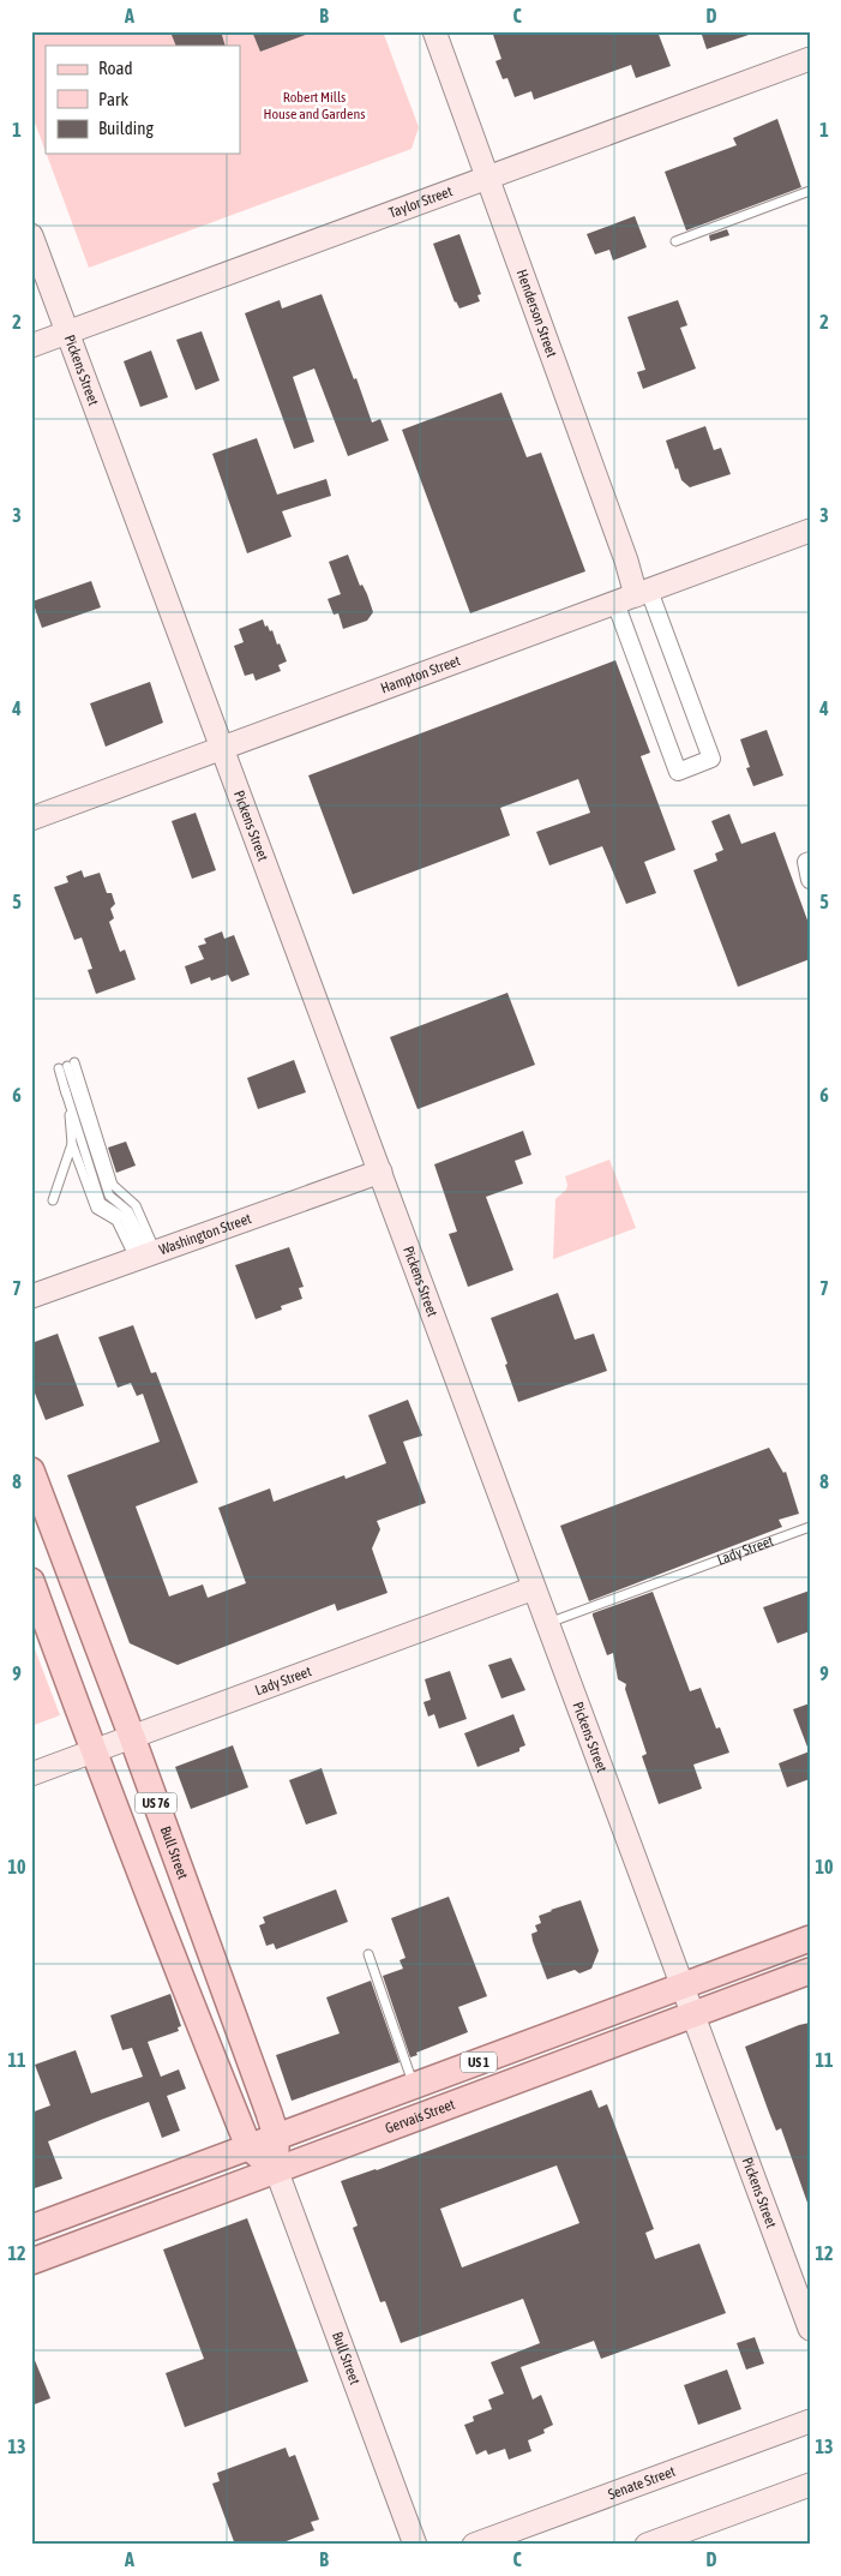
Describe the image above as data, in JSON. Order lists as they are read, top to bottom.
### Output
{
  "streets": {
    "main road": [
      "US 76",
      "Bull Street",
      "US 1",
      "Gervais Street"
    ],
    "street": [
      "Taylor Street",
      "Henderson Street",
      "Pickens Street",
      "Hampton Street",
      "Washington Street",
      "Lady Street",
      "Senate Street"
    ]
  },
  "crossings": [
    ["Taylor Street", "Henderson Street"],
    ["Taylor Street", "Pickens Street"],
    ["Henderson Street", "Hampton Street"],
    ["Pickens Street", "Hampton Street"],
    ["Pickens Street", "Washington Street"],
    ["Pickens Street", "Lady Street"],
    ["Pickens Street", "Gervais Street"],
    ["Lady Street", "Bull Street"],
    ["Bull Street", "Gervais Street"]
  ],
  "parks": ["Robert Mills House and Gardens"],
  "legend": ["Road", "Park", "Building"],
  "grid": {
    "columns": [
      "A",
      "B",
      "C",
      "D"
    ],
    "rows": [
      "1",
      "2",
      "3",
      "4",
      "5",
      "6",
      "7",
      "8",
      "9",
      "10",
      "11",
      "12",
      "13"
    ]
  }
}
